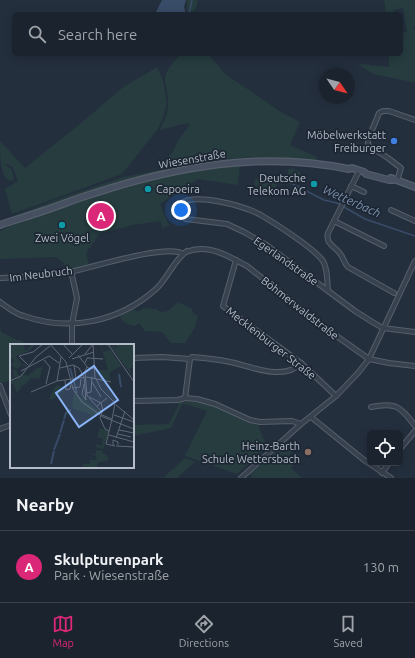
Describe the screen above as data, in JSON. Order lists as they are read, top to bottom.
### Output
{
  "streets": {
    "main road": ["Wiesenstraße"],
    "street": [
      "Egerlandstraße",
      "Im Neubruch",
      "Böhmerwaldstraße",
      "Mecklenburger Straße"
    ]
  },
  "crossings": [
    ["Im Neubruch", "Böhmerwaldstraße"],
    ["Böhmerwaldstraße", "Mecklenburger Straße"]
  ],
  "water": ["Wetterbach"],
  "places": [
    "Möbelwerkstatt Freiburger",
    "Deutsche Telekom AG",
    "Capoeira",
    "Zwei Vögel",
    "Heinz-Barth Schule Wettersbach"
  ],
  "north": "bottom right",
  "page": {
    "search": "Search here",
    "pins": "A",
    "heading": "Nearby",
    "list": [
      {
        "mark": "A",
        "name": "Skulpturenpark",
        "note": "Park · Wiesenstraße",
        "value": "130 m"
      }
    ],
    "nav": ["Map", "Directions", "Saved"]
  }
}
